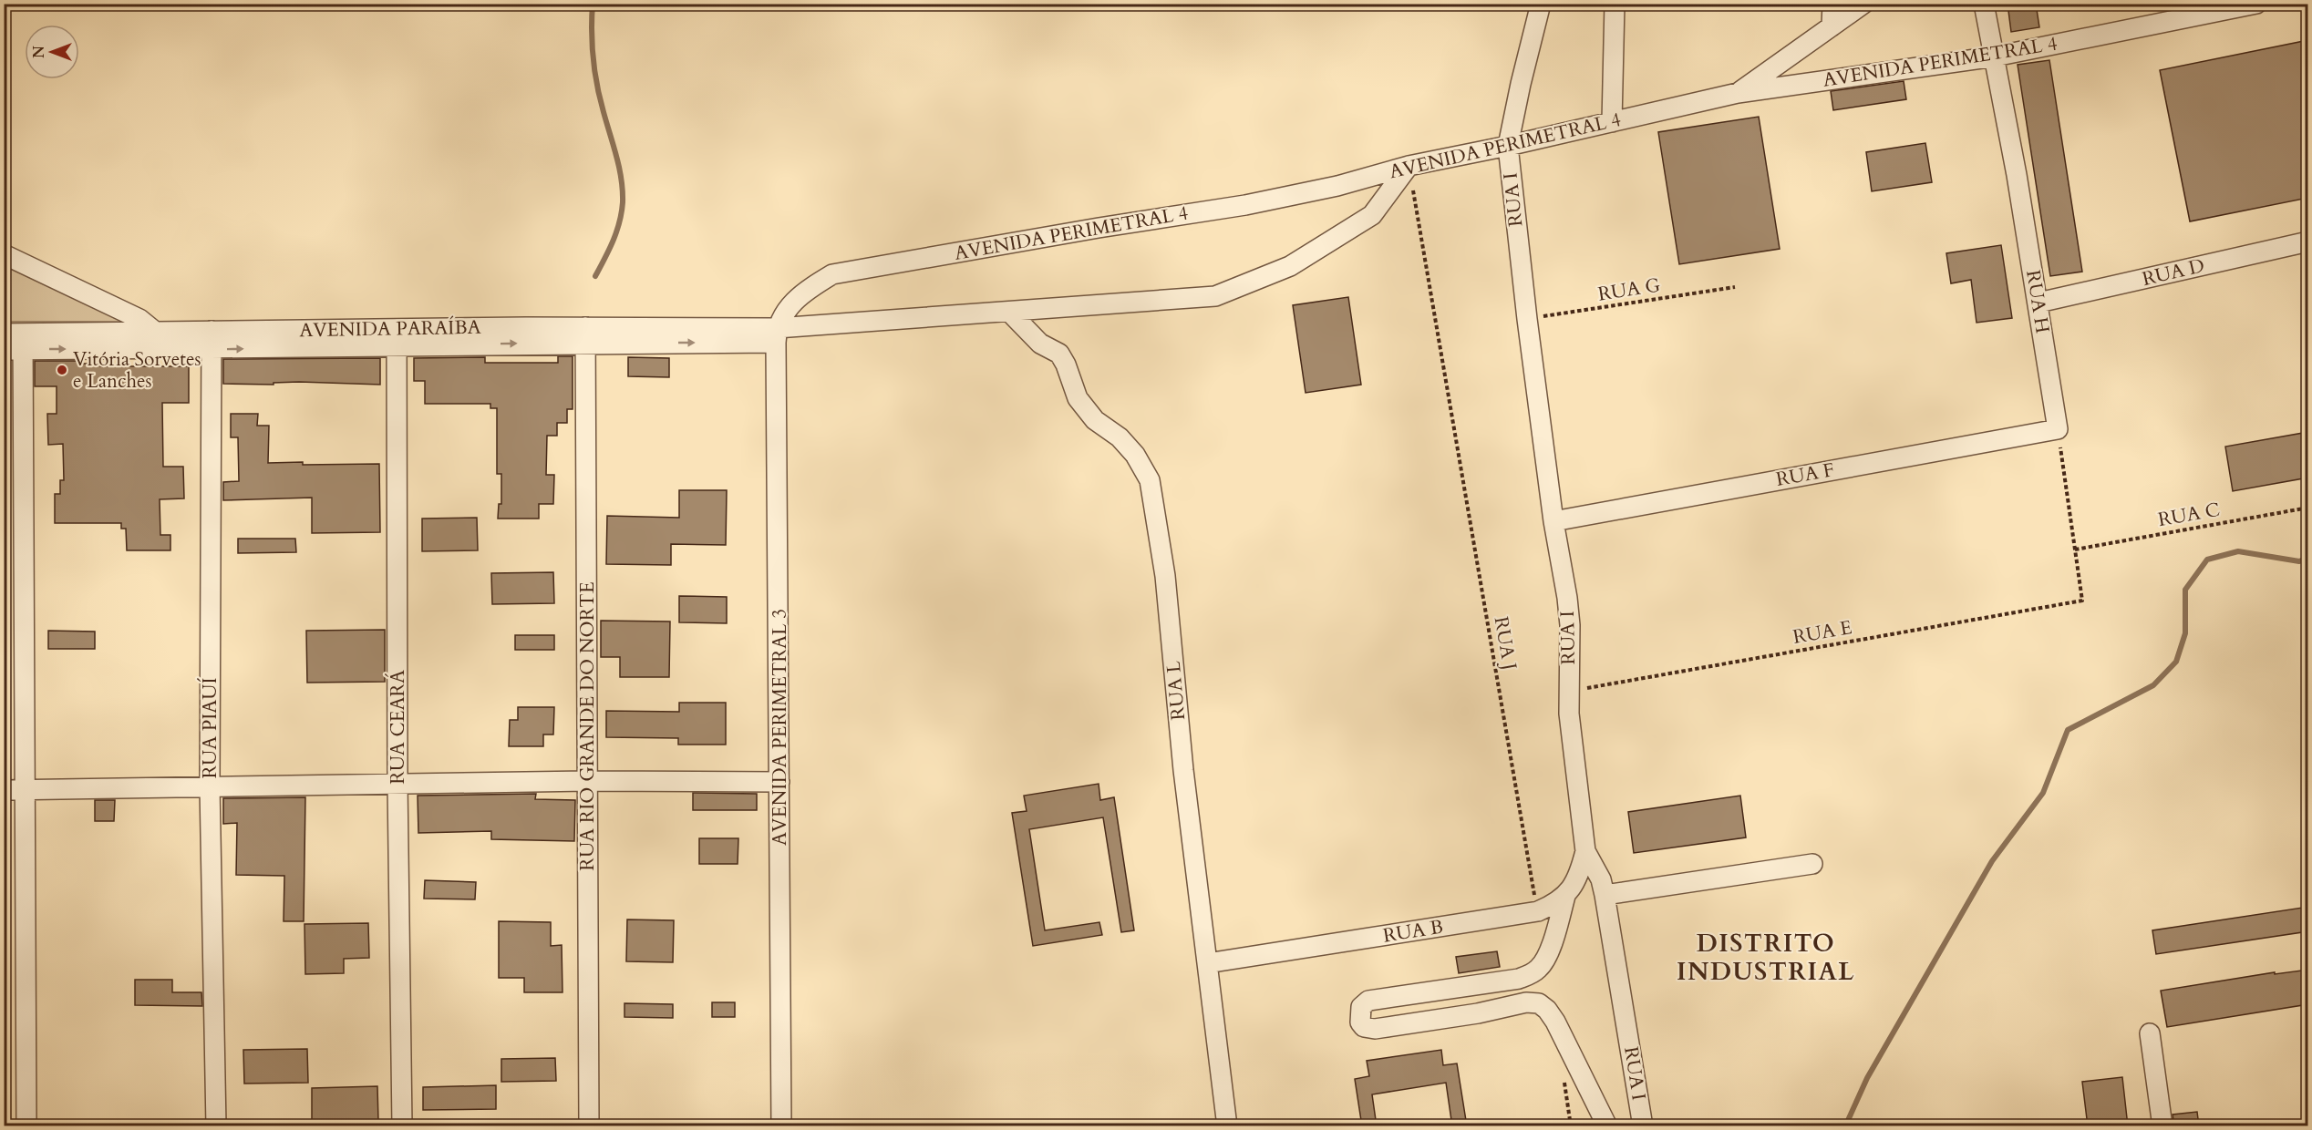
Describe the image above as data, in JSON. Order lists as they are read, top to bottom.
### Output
{
  "streets": {
    "street": [
      "AVENIDA PERIMETRAL 4",
      "RUA I",
      "RUA D",
      "RUA H",
      "AVENIDA PARAÍBA",
      "RUA F",
      "RUA L",
      "RUA RIO GRANDE DO NORTE",
      "RUA CEARÁ",
      "AVENIDA PERIMETRAL 3",
      "RUA PIAUÍ",
      "RUA B"
    ],
    "path": [
      "RUA G",
      "RUA C",
      "RUA E",
      "RUA J"
    ]
  },
  "crossings": [
    ["AVENIDA PERIMETRAL 4", "RUA I"],
    ["AVENIDA PERIMETRAL 4", "RUA H"],
    ["AVENIDA PERIMETRAL 4", "AVENIDA PARAÍBA"],
    ["AVENIDA PERIMETRAL 4", "RUA J"],
    ["AVENIDA PERIMETRAL 4", "AVENIDA PERIMETRAL 3"],
    ["RUA I", "RUA G"],
    ["RUA I", "RUA F"],
    ["RUA I", "RUA E"],
    ["RUA D", "RUA H"],
    ["RUA H", "RUA F"],
    ["AVENIDA PARAÍBA", "RUA J"],
    ["AVENIDA PARAÍBA", "RUA L"],
    ["AVENIDA PARAÍBA", "RUA RIO GRANDE DO NORTE"],
    ["AVENIDA PARAÍBA", "RUA CEARÁ"],
    ["AVENIDA PARAÍBA", "AVENIDA PERIMETRAL 3"],
    ["AVENIDA PARAÍBA", "RUA PIAUÍ"],
    ["RUA C", "RUA E"],
    ["RUA J", "RUA B"],
    ["RUA L", "RUA B"]
  ],
  "districts": ["DISTRITO INDUSTRIAL"],
  "places": ["Vitória Sorvetes e Lanches"],
  "north": "left"
}
